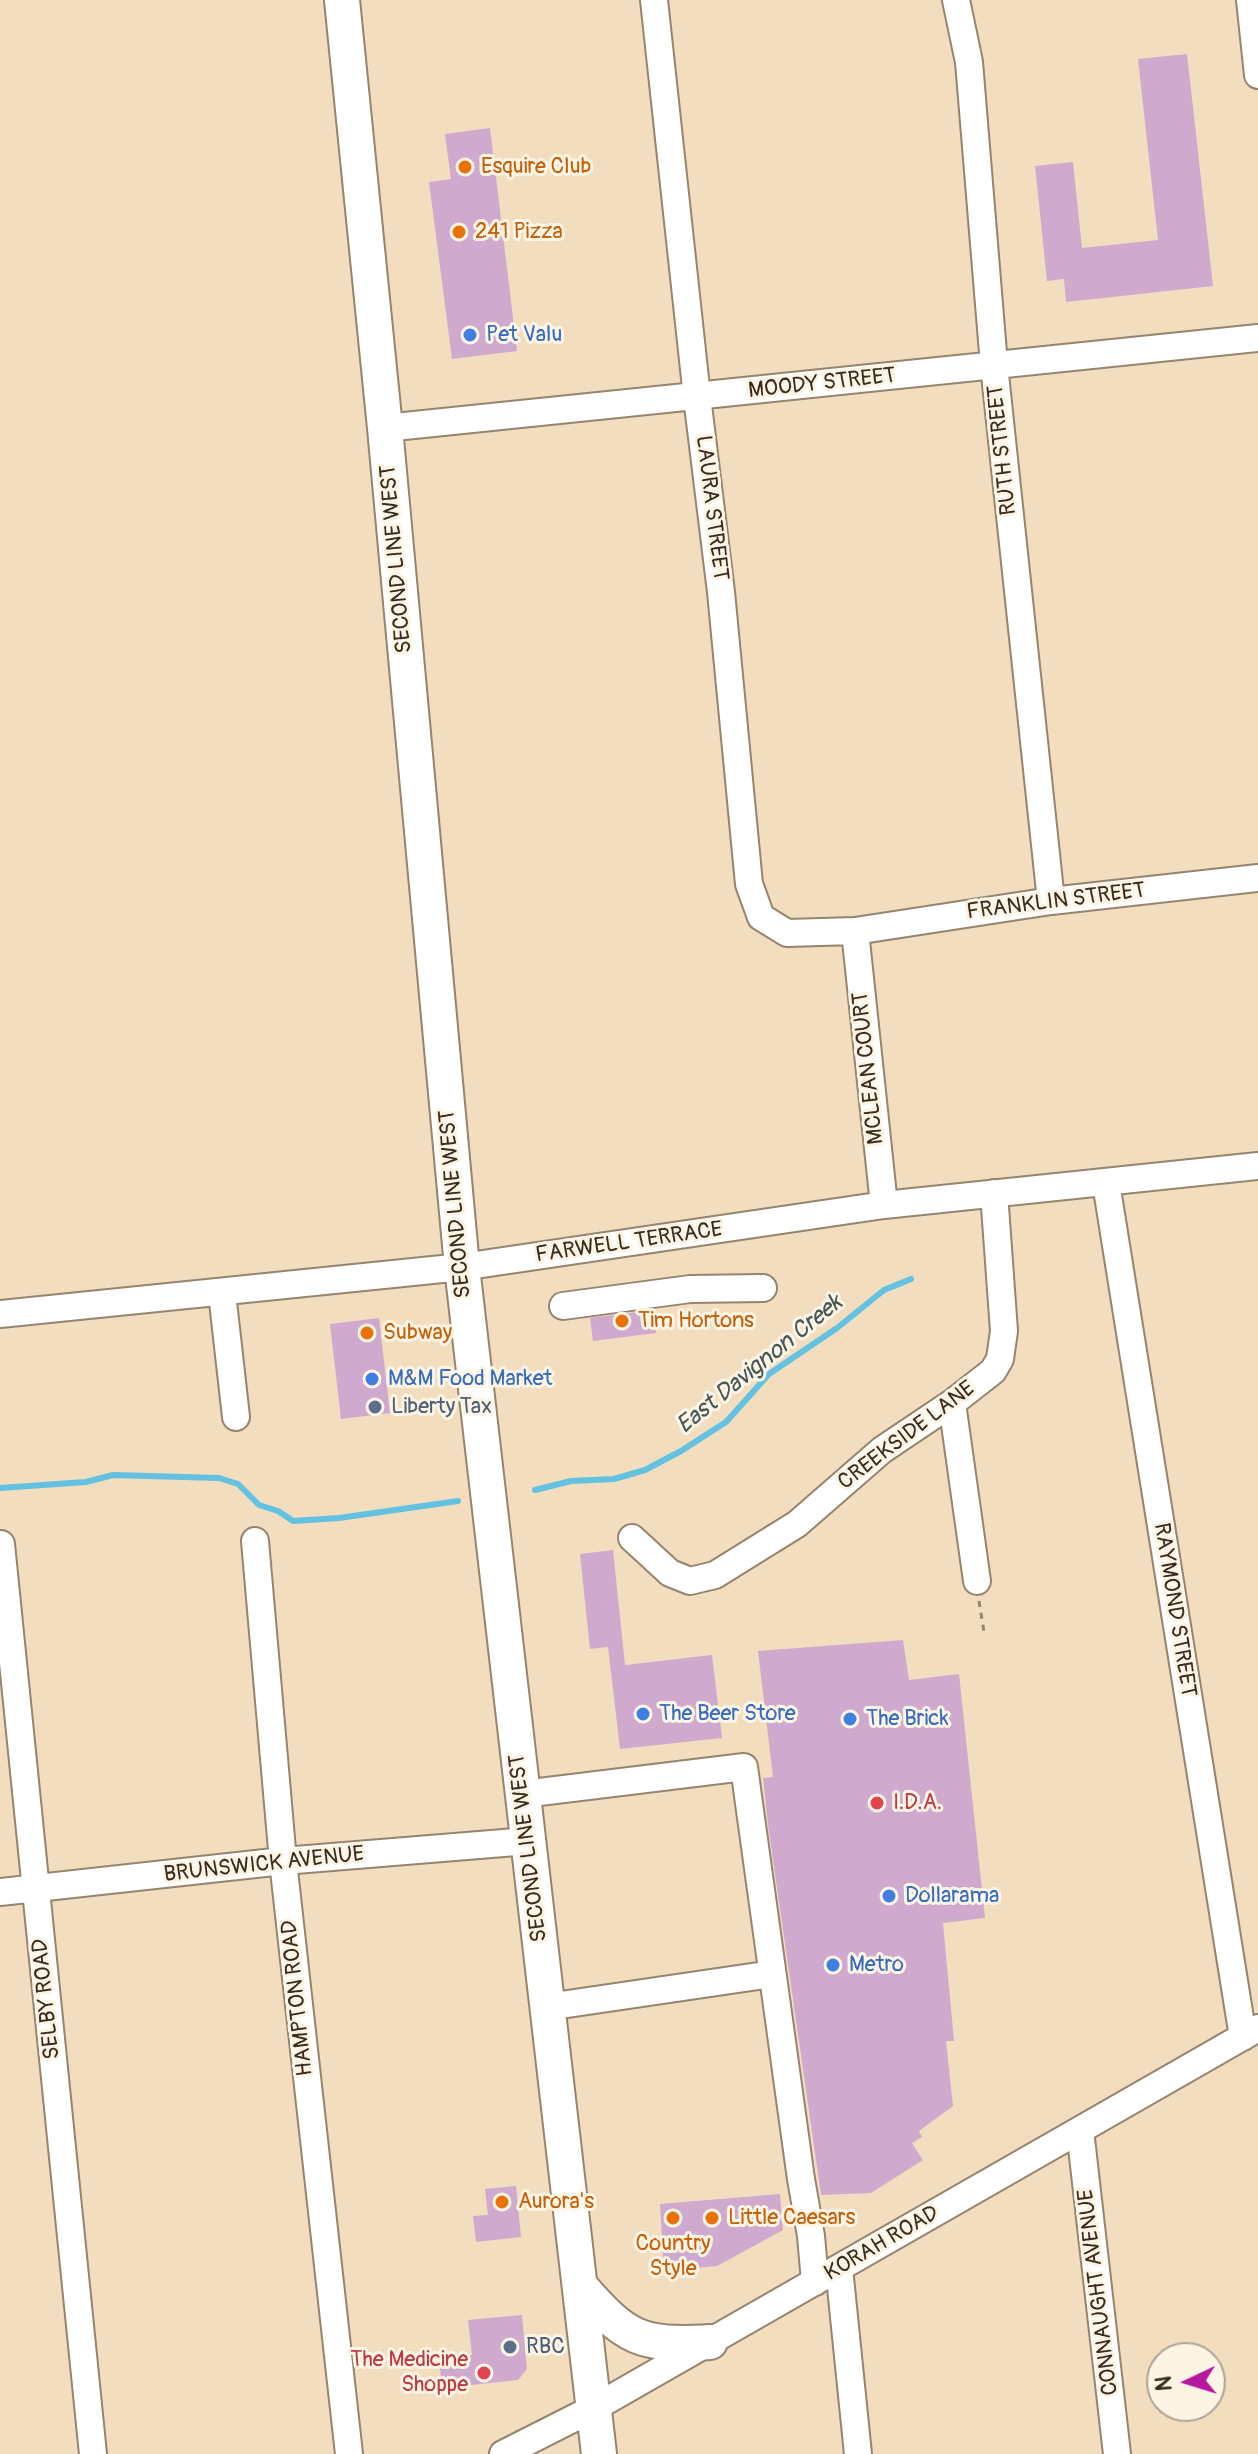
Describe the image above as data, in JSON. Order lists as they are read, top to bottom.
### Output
{
  "streets": {
    "main road": ["SECOND LINE WEST"],
    "street": [
      "MOODY STREET",
      "RUTH STREET",
      "LAURA STREET",
      "FRANKLIN STREET",
      "MCLEAN COURT",
      "FARWELL TERRACE",
      "CREEKSIDE LANE",
      "RAYMOND STREET",
      "BRUNSWICK AVENUE",
      "HAMPTON ROAD",
      "SELBY ROAD",
      "KORAH ROAD",
      "CONNAUGHT AVENUE"
    ]
  },
  "crossings": [
    ["MOODY STREET", "RUTH STREET"],
    ["MOODY STREET", "LAURA STREET"],
    ["MOODY STREET", "SECOND LINE WEST"],
    ["RUTH STREET", "FRANKLIN STREET"],
    ["LAURA STREET", "FRANKLIN STREET"],
    ["LAURA STREET", "MCLEAN COURT"],
    ["SECOND LINE WEST", "FARWELL TERRACE"],
    ["SECOND LINE WEST", "BRUNSWICK AVENUE"],
    ["SECOND LINE WEST", "KORAH ROAD"],
    ["FRANKLIN STREET", "MCLEAN COURT"],
    ["MCLEAN COURT", "FARWELL TERRACE"],
    ["FARWELL TERRACE", "CREEKSIDE LANE"],
    ["FARWELL TERRACE", "RAYMOND STREET"],
    ["RAYMOND STREET", "KORAH ROAD"],
    ["BRUNSWICK AVENUE", "HAMPTON ROAD"],
    ["BRUNSWICK AVENUE", "SELBY ROAD"],
    ["KORAH ROAD", "CONNAUGHT AVENUE"]
  ],
  "water": ["East Davignon Creek"],
  "places": [
    "Esquire Club",
    "241 Pizza",
    "Pet Valu",
    "Tim Hortons",
    "Subway",
    "M&M Food Market",
    "Liberty Tax",
    "The Beer Store",
    "The Brick",
    "I.D.A.",
    "Dollarama",
    "Metro",
    "Aurora's",
    "Country Style",
    "Little Caesars",
    "RBC",
    "The Medicine Shoppe"
  ],
  "north": "left"
}
